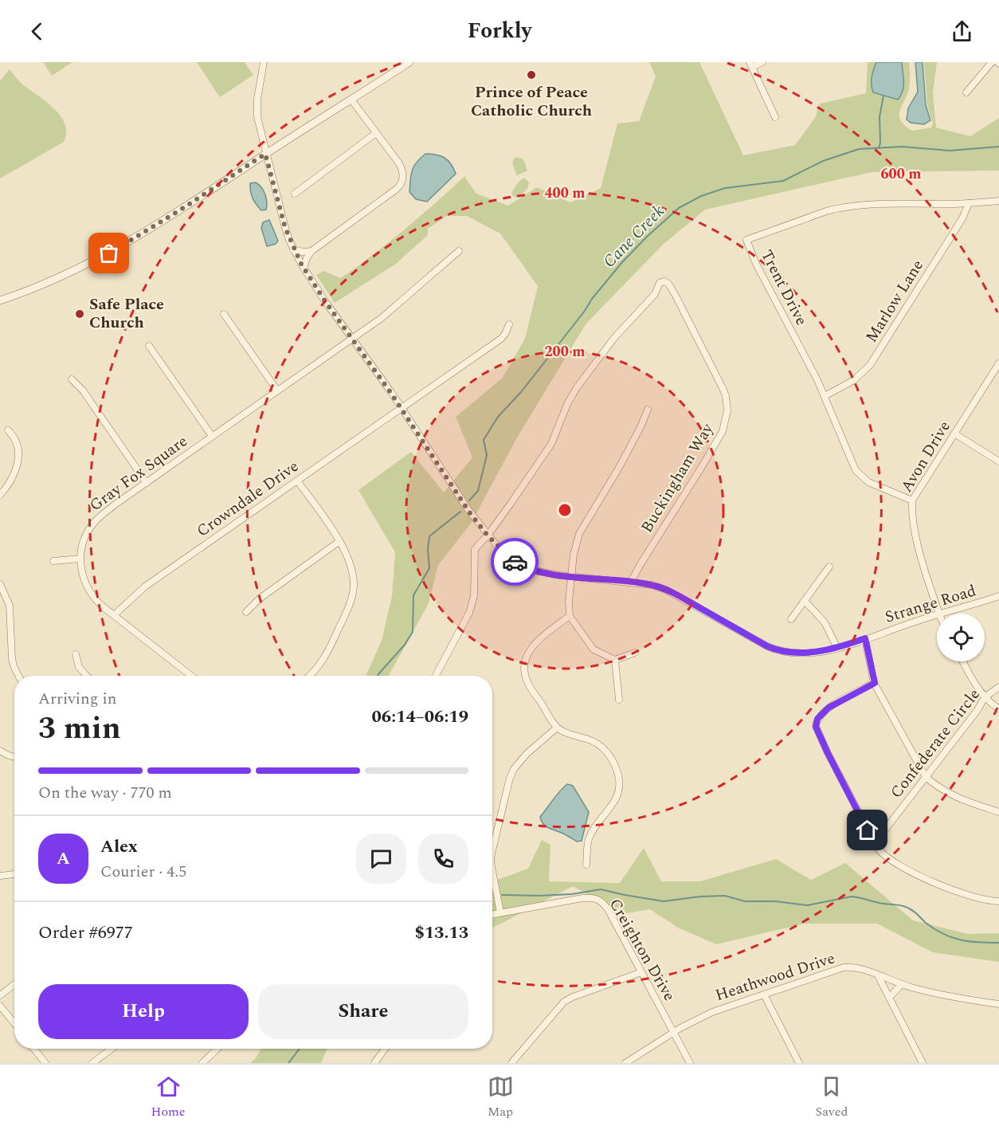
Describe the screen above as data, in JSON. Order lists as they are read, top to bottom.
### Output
{
  "streets": {
    "street": [
      "Trent Drive",
      "Marlow Lane",
      "Avon Drive",
      "Gray Fox Square",
      "Buckingham Way",
      "Crowndale Drive",
      "Strange Road",
      "Confederate Circle",
      "Creighton Drive",
      "Heathwood Drive"
    ]
  },
  "crossings": [
    ["Trent Drive", "Marlow Lane"],
    ["Trent Drive", "Avon Drive"],
    ["Gray Fox Square", "Crowndale Drive"],
    ["Gray Fox Square", "Strange Road"],
    ["Buckingham Way", "Strange Road"],
    ["Crowndale Drive", "Strange Road"],
    ["Creighton Drive", "Heathwood Drive"]
  ],
  "water": ["Cane Creek"],
  "places": ["Prince of Peace Catholic Church", "Safe Place Church"],
  "page": {
    "header": "Forkly",
    "heading": ["3 min", "Arriving in", "06:14–06:19"],
    "panel": [
      "Alex",
      "Courier · 4.5",
      "Order #6977",
      "$13.13"
    ],
    "bar": "On the way · 770 m",
    "round": "A",
    "buttons": ["Help", "Share"],
    "tabs": ["Home", "Map", "Saved"]
  },
  "rings": ["600 m", "400 m", "200 m"]
}
